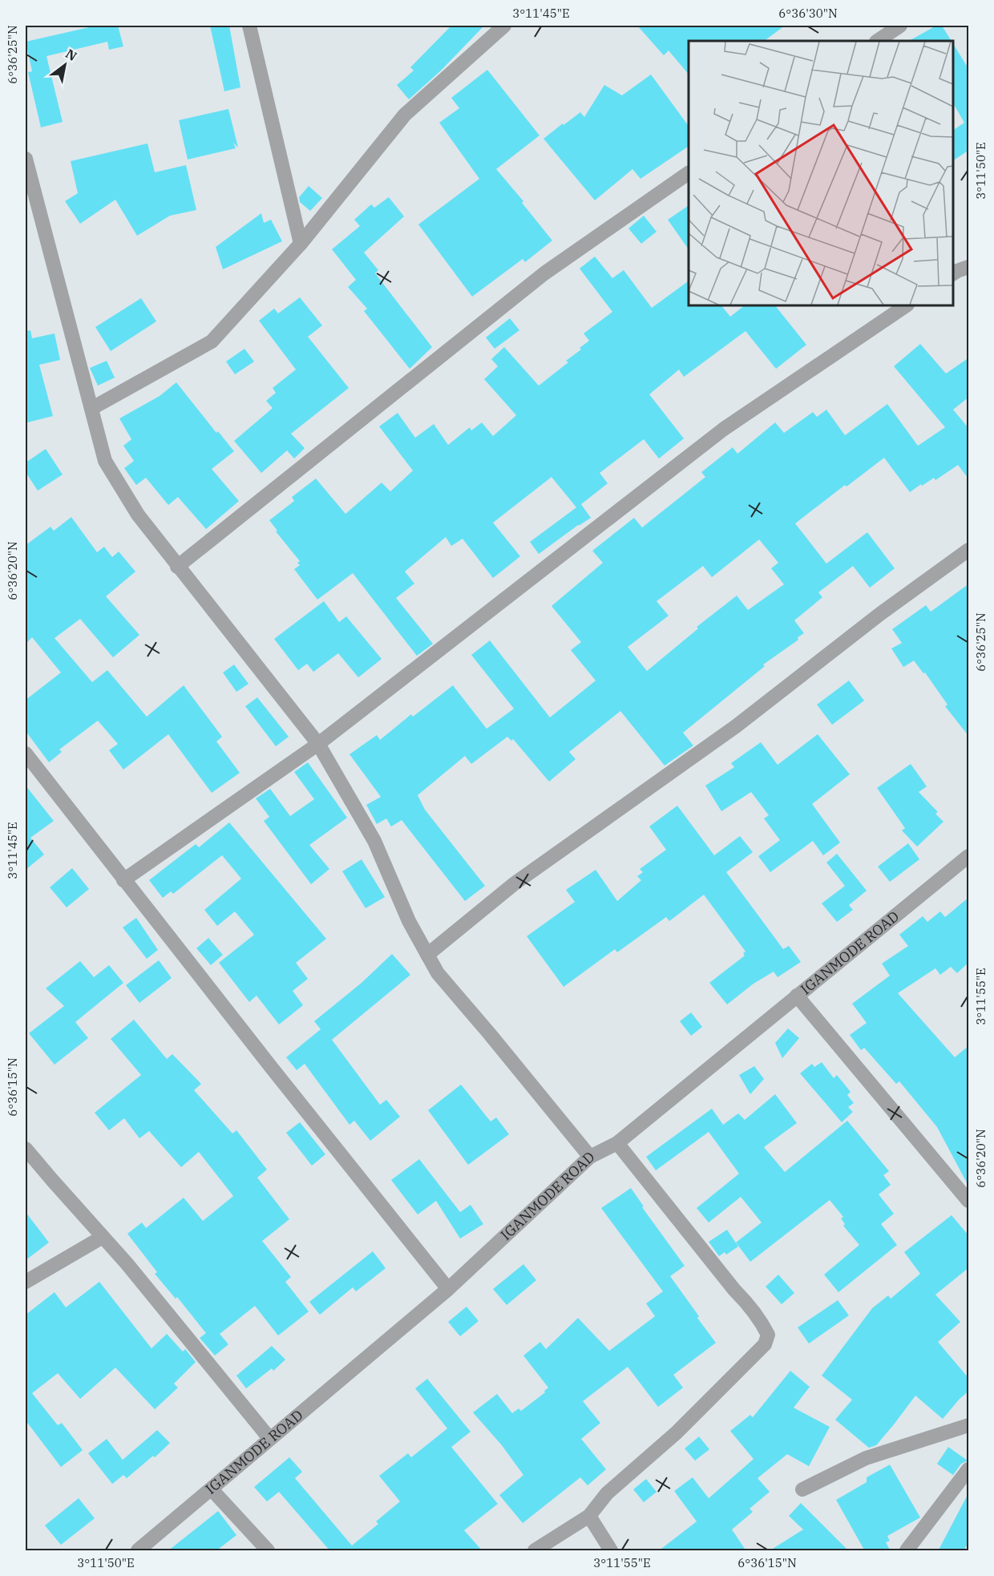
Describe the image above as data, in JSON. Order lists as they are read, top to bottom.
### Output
{
  "streets": {
    "street": ["IGANMODE ROAD"]
  },
  "north": "top right",
  "coordinates": [
    "3°11'45\"E",
    "6°36'30\"N",
    "6°36'25\"N",
    "3°11'50\"E",
    "6°36'20\"N",
    "3°11'55\"E",
    "6°36'15\"N"
  ]
}
